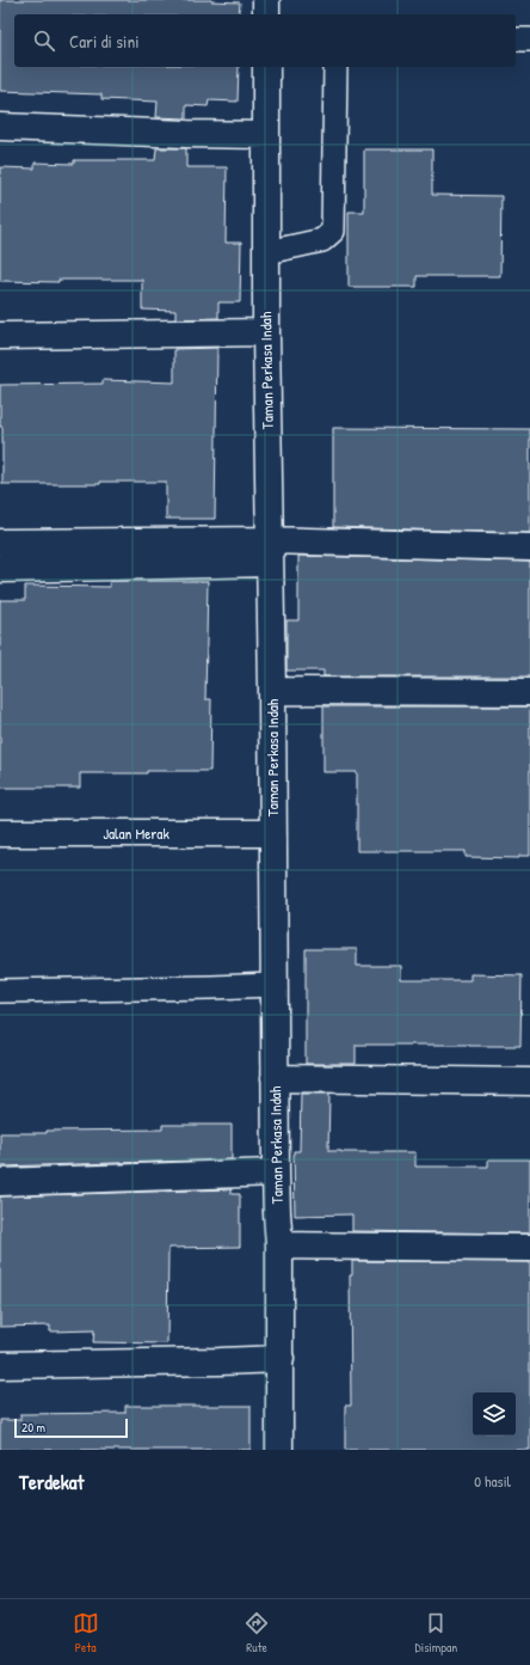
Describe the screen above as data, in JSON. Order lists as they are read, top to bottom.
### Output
{
  "streets": {
    "street": ["Taman Perkasa Indah", "Jalan Merak"]
  },
  "crossings": [
    ["Taman Perkasa Indah", "Jalan Merak"]
  ],
  "scale_bar": "20 m",
  "page": {
    "search": "Cari di sini",
    "scale": "20 m",
    "heading": ["Terdekat", "0 hasil"],
    "nav": ["Peta", "Rute", "Disimpan"]
  }
}
